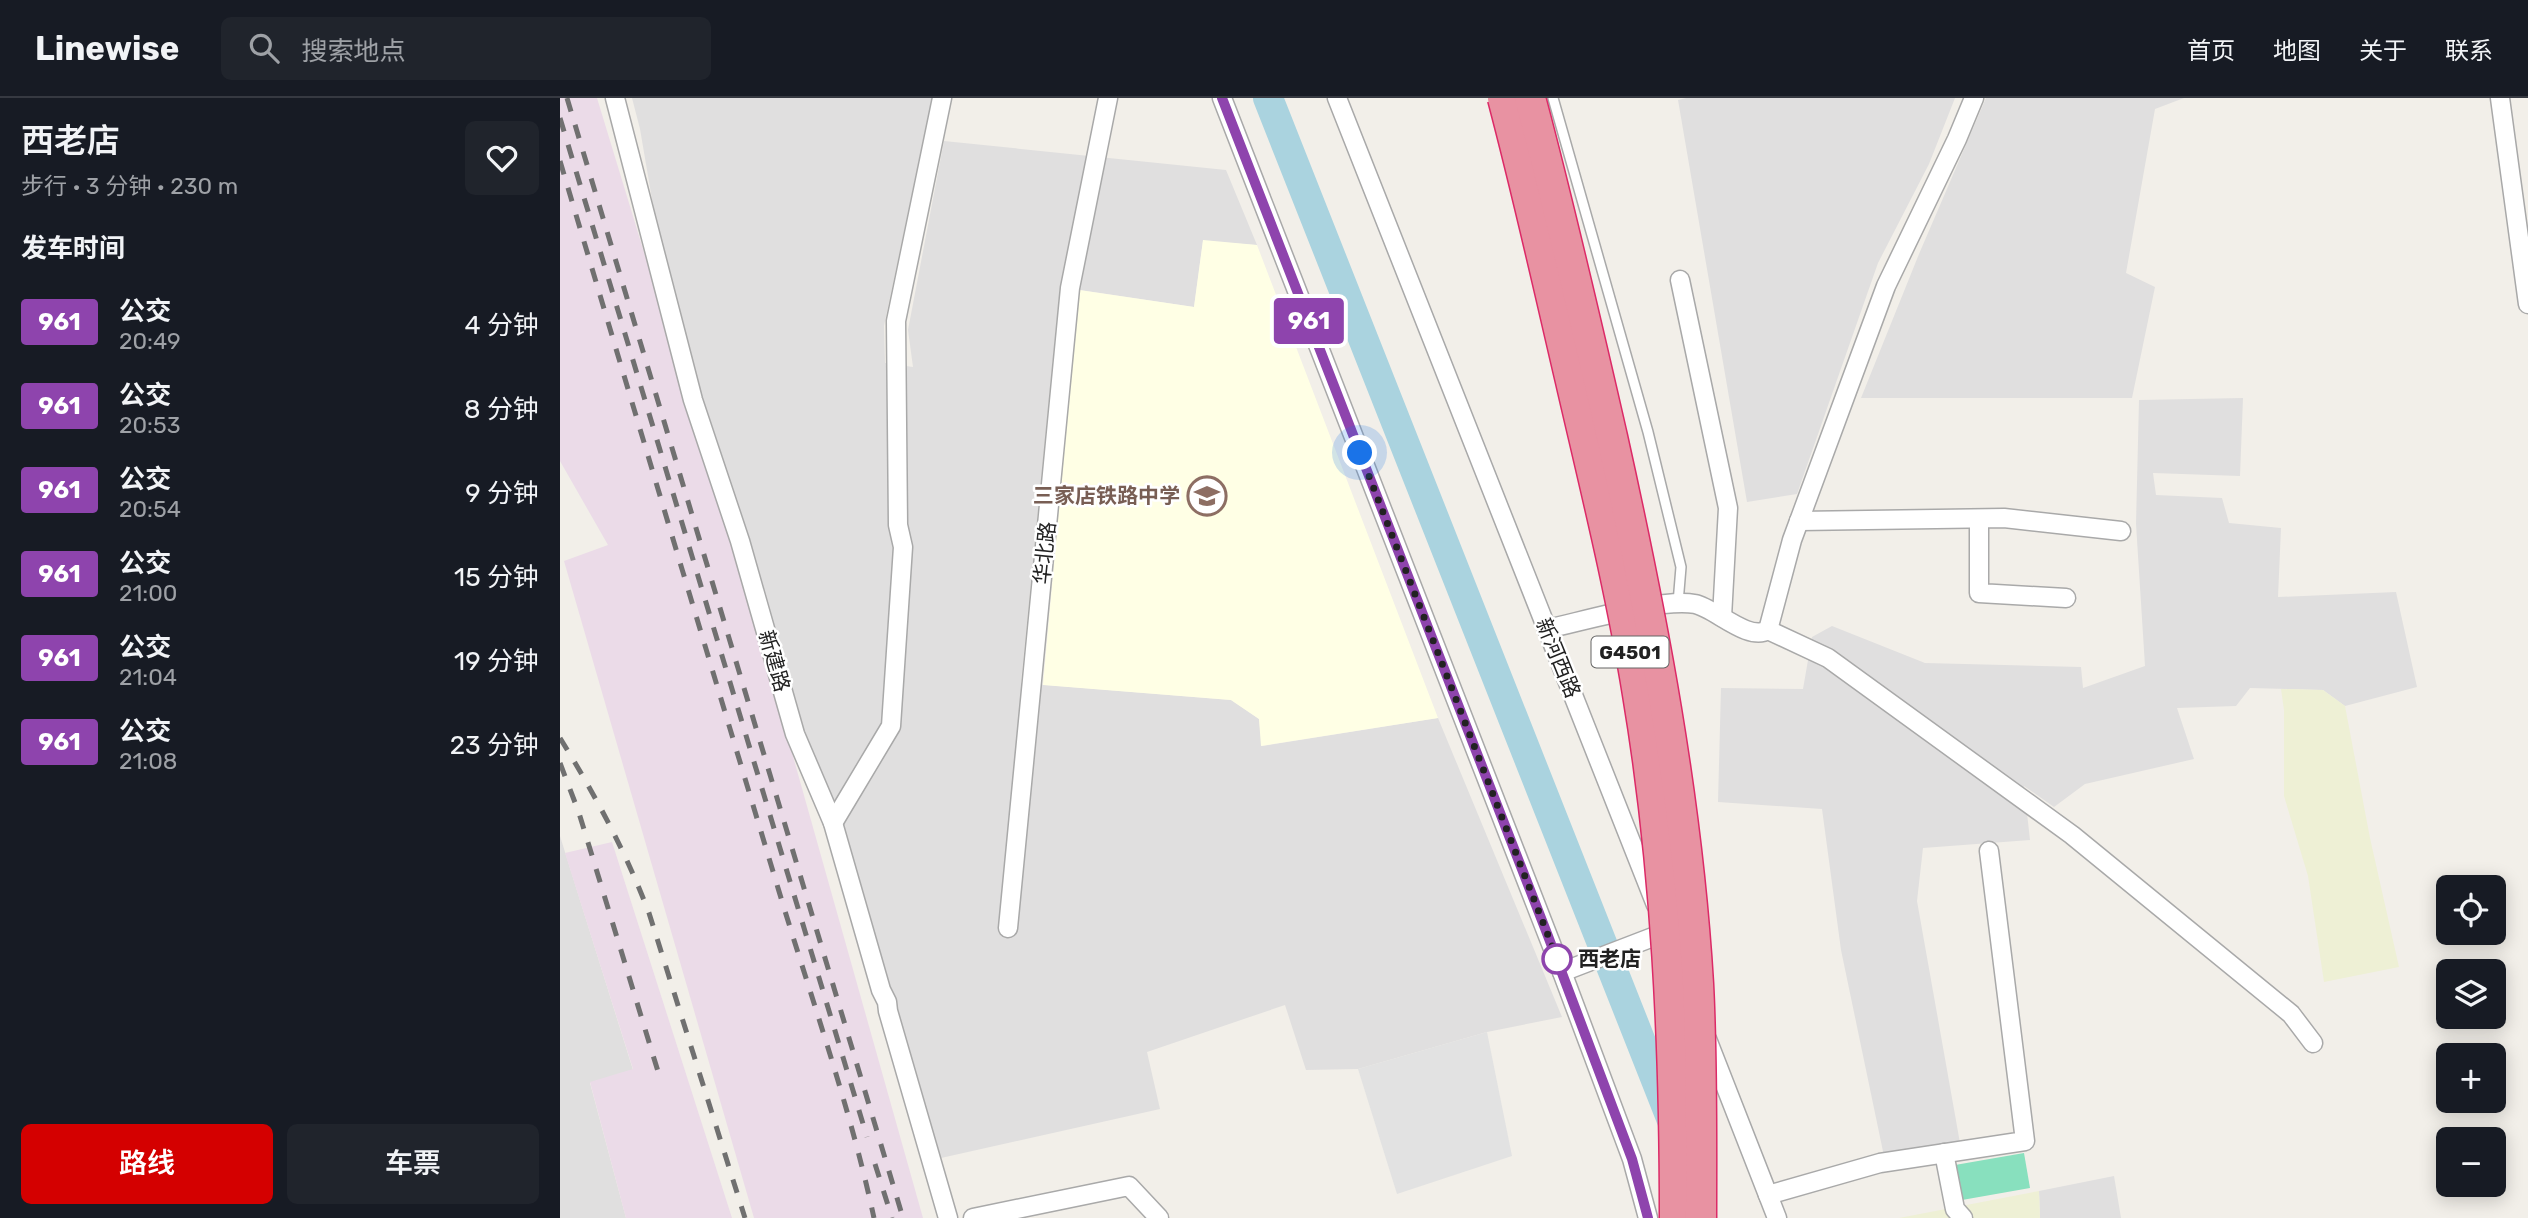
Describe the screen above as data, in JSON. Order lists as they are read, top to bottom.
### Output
{
  "streets": {
    "highway": ["G4501"],
    "street": ["华北路", "新河西路", "新建路"]
  },
  "places": {
    "school or university": ["三家店铁路中学"],
    "other": ["西老店"]
  },
  "lines": ["bus line 961"],
  "page": {
    "header": "Linewise",
    "search": "搜索地点",
    "nav": [
      "首页",
      "地图",
      "关于",
      "联系"
    ],
    "heading": [
      ["西老店", "步行 · 3 分钟 · 230 m"],
      "发车时间"
    ],
    "on_map": "961",
    "list": [
      {
        "mark": "961",
        "name": "公交",
        "note": "20:49",
        "value": "4 分钟"
      },
      {
        "mark": "961",
        "name": "公交",
        "note": "20:53",
        "value": "8 分钟"
      },
      {
        "mark": "961",
        "name": "公交",
        "note": "20:54",
        "value": "9 分钟"
      },
      {
        "mark": "961",
        "name": "公交",
        "note": "21:00",
        "value": "15 分钟"
      },
      {
        "mark": "961",
        "name": "公交",
        "note": "21:04",
        "value": "19 分钟"
      },
      {
        "mark": "961",
        "name": "公交",
        "note": "21:08",
        "value": "23 分钟"
      }
    ],
    "map_buttons": ["+", "−"],
    "buttons": ["路线", "车票"]
  }
}
